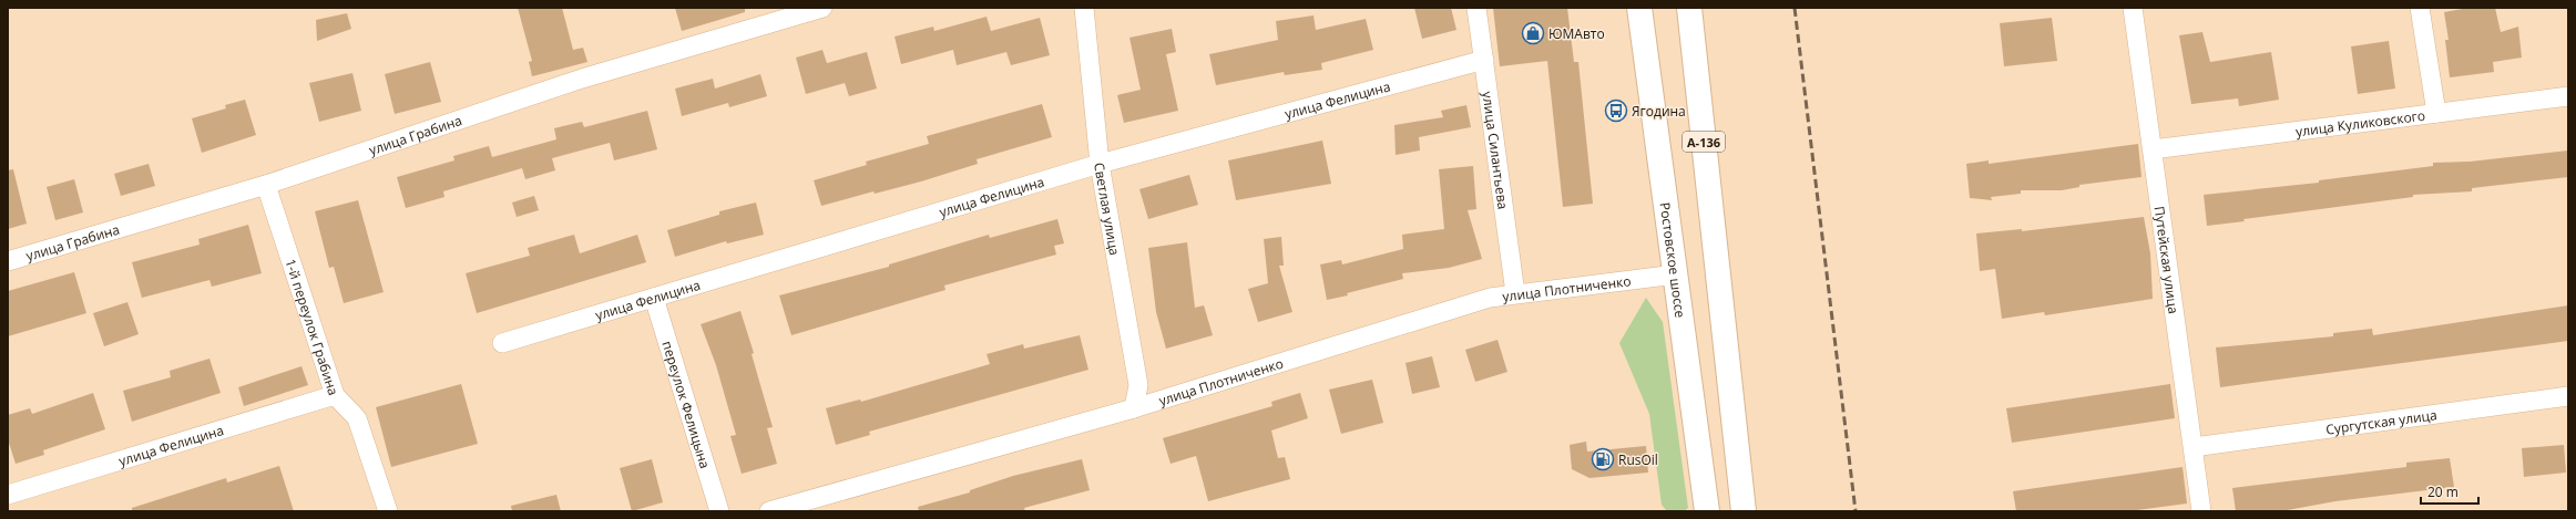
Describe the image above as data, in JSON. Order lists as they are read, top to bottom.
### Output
{
  "streets": {
    "highway": ["А-136", "Ростовское шоссе"],
    "street": [
      "улица Фелицина",
      "улица Куликовского",
      "улица Грабина",
      "улица Силантьева",
      "Светлая улица",
      "Путейская улица",
      "улица Плотниченко",
      "1-й переулок Грабина",
      "переулок Фелицына",
      "Сургутская улица"
    ]
  },
  "crossings": [
    ["улица Фелицина", "улица Силантьева"],
    ["улица Фелицина", "Светлая улица"],
    ["улица Фелицина", "1-й переулок Грабина"],
    ["улица Фелицина", "переулок Фелицына"],
    ["улица Куликовского", "Путейская улица"],
    ["улица Грабина", "1-й переулок Грабина"],
    ["улица Силантьева", "улица Плотниченко"],
    ["Светлая улица", "улица Плотниченко"],
    ["Ростовское шоссе", "улица Плотниченко"],
    ["Путейская улица", "Сургутская улица"]
  ],
  "places": {
    "shop": ["ЮМАвто"],
    "bus stop": ["Ягодина"],
    "fuel station": ["RusOil"]
  },
  "scale_bar": "20 m"
}
